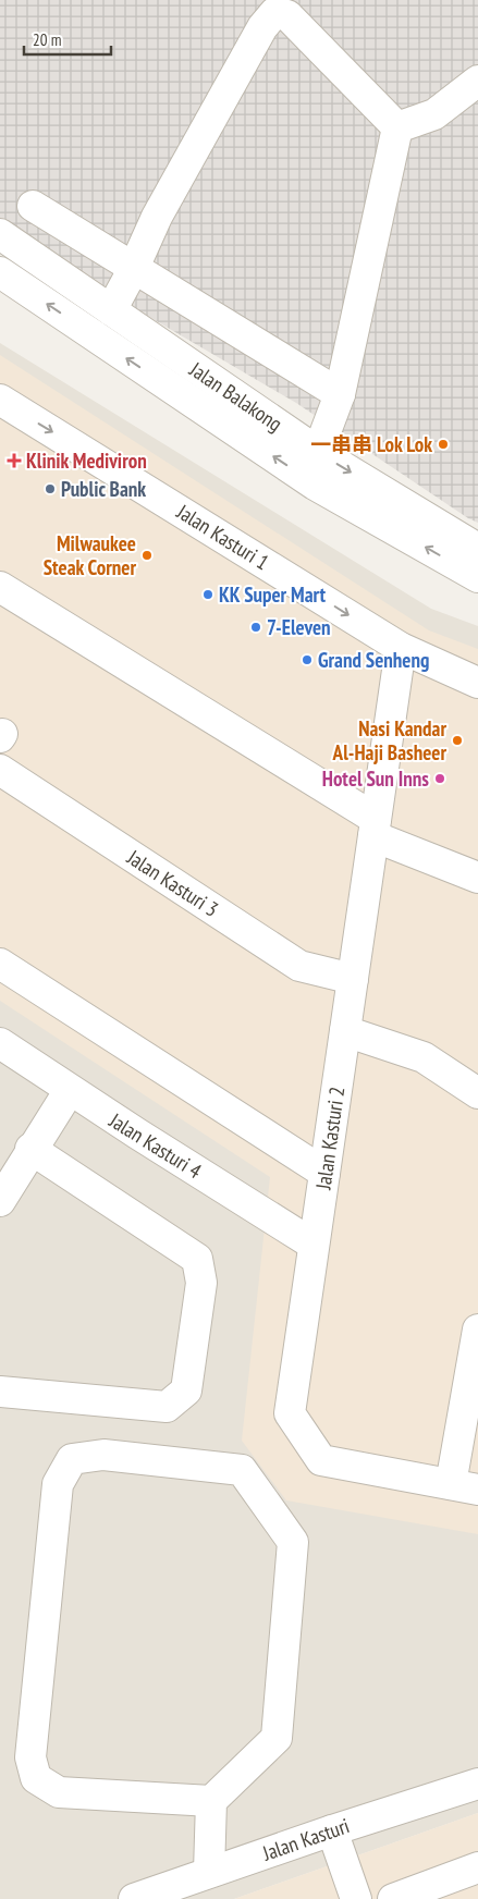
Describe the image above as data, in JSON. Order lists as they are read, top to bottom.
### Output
{
  "streets": {
    "street": [
      "Jalan Balakong",
      "Jalan Kasturi 1",
      "Jalan Kasturi 3",
      "Jalan Kasturi 2",
      "Jalan Kasturi 4",
      "Jalan Kasturi"
    ]
  },
  "crossings": [
    ["Jalan Kasturi 1", "Jalan Kasturi 2"],
    ["Jalan Kasturi 3", "Jalan Kasturi 2"],
    ["Jalan Kasturi 2", "Jalan Kasturi 4"]
  ],
  "places": {
    "other": [
      "一串串 Lok Lok",
      "Public Bank",
      "Milwaukee Steak Corner",
      "KK Super Mart",
      "7-Eleven",
      "Grand Senheng",
      "Nasi Kandar Al-Haji Basheer",
      "Hotel Sun Inns"
    ],
    "health": ["Klinik Mediviron"]
  },
  "scale_bar": "20 m"
}
